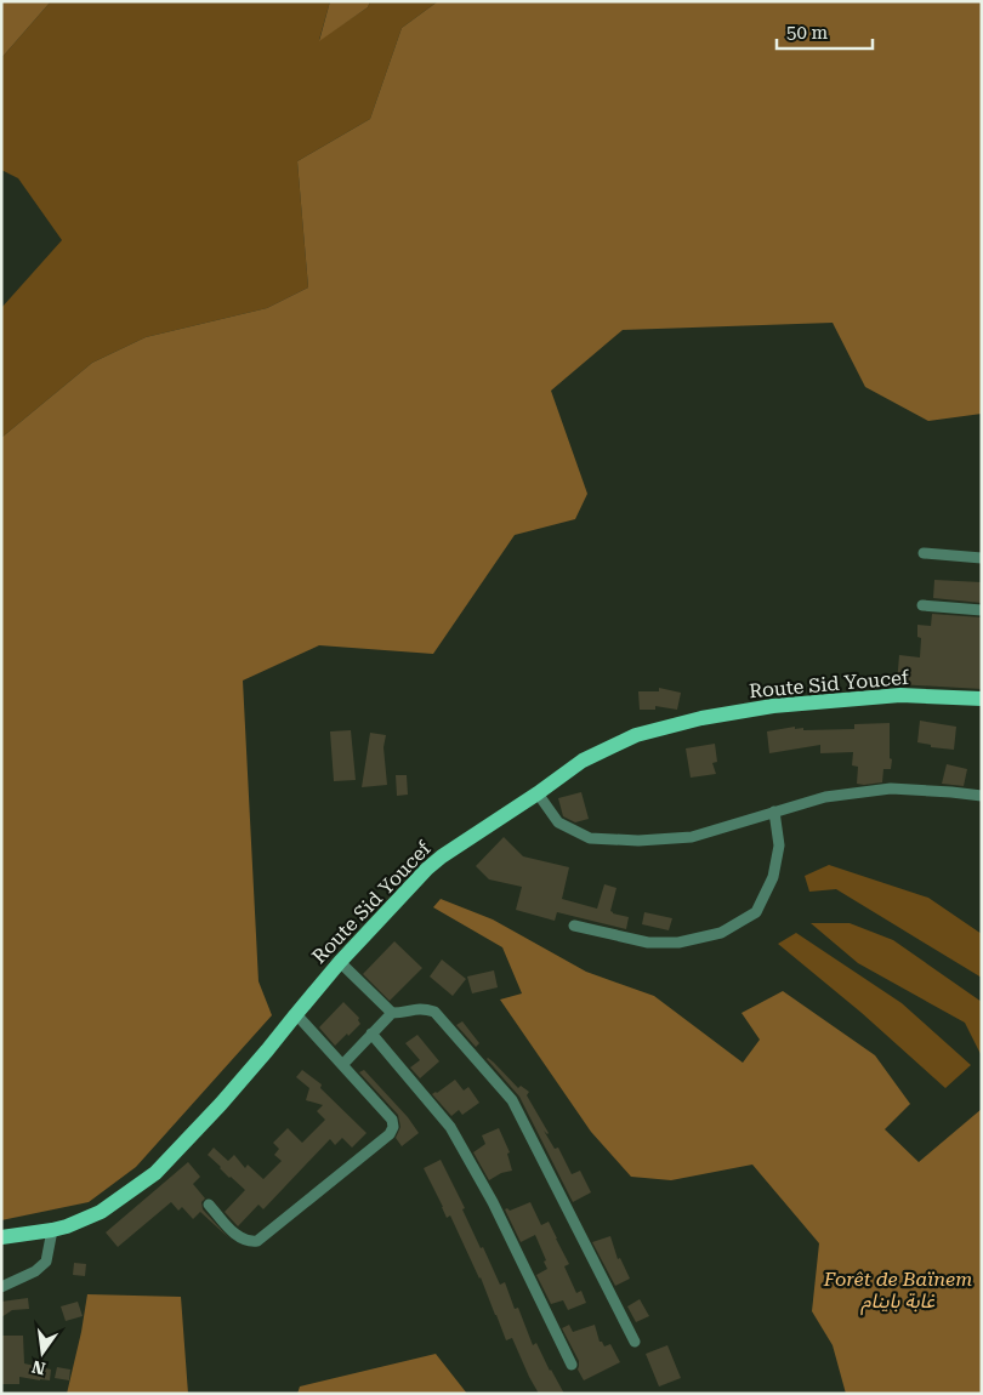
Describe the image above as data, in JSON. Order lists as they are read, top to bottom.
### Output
{
  "streets": {
    "main road": ["Route Sid Youcef"]
  },
  "parks": ["Forêt de Baïnem غابة باينام"],
  "scale_bar": "50 m",
  "north": "bottom"
}
